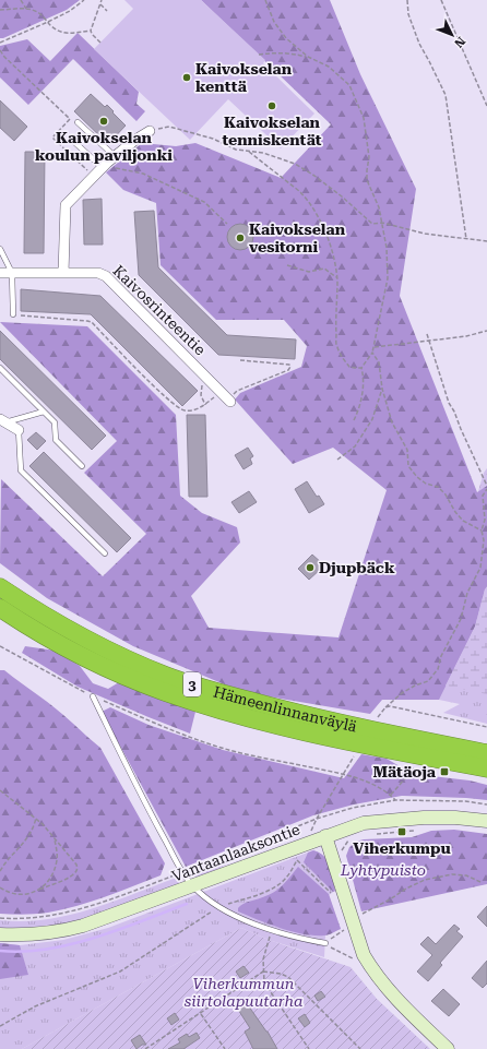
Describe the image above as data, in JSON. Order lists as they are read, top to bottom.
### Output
{
  "streets": {
    "highway": ["3", "Hämeenlinnanväylä"],
    "main road": ["Vantaanlaaksontie"],
    "street": ["Kaivosrinteentie"]
  },
  "parks": ["Lyhtypuisto", "Viherkummun siirtolapuutarha"],
  "places": {
    "other": [
      "Kaivokselan kenttä",
      "Kaivokselan tenniskentät",
      "Kaivokselan koulun paviljonki",
      "Kaivokselan vesitorni",
      "Djupbäck"
    ],
    "transit": ["Mätäoja", "Viherkumpu"]
  },
  "north": "bottom right"
}
